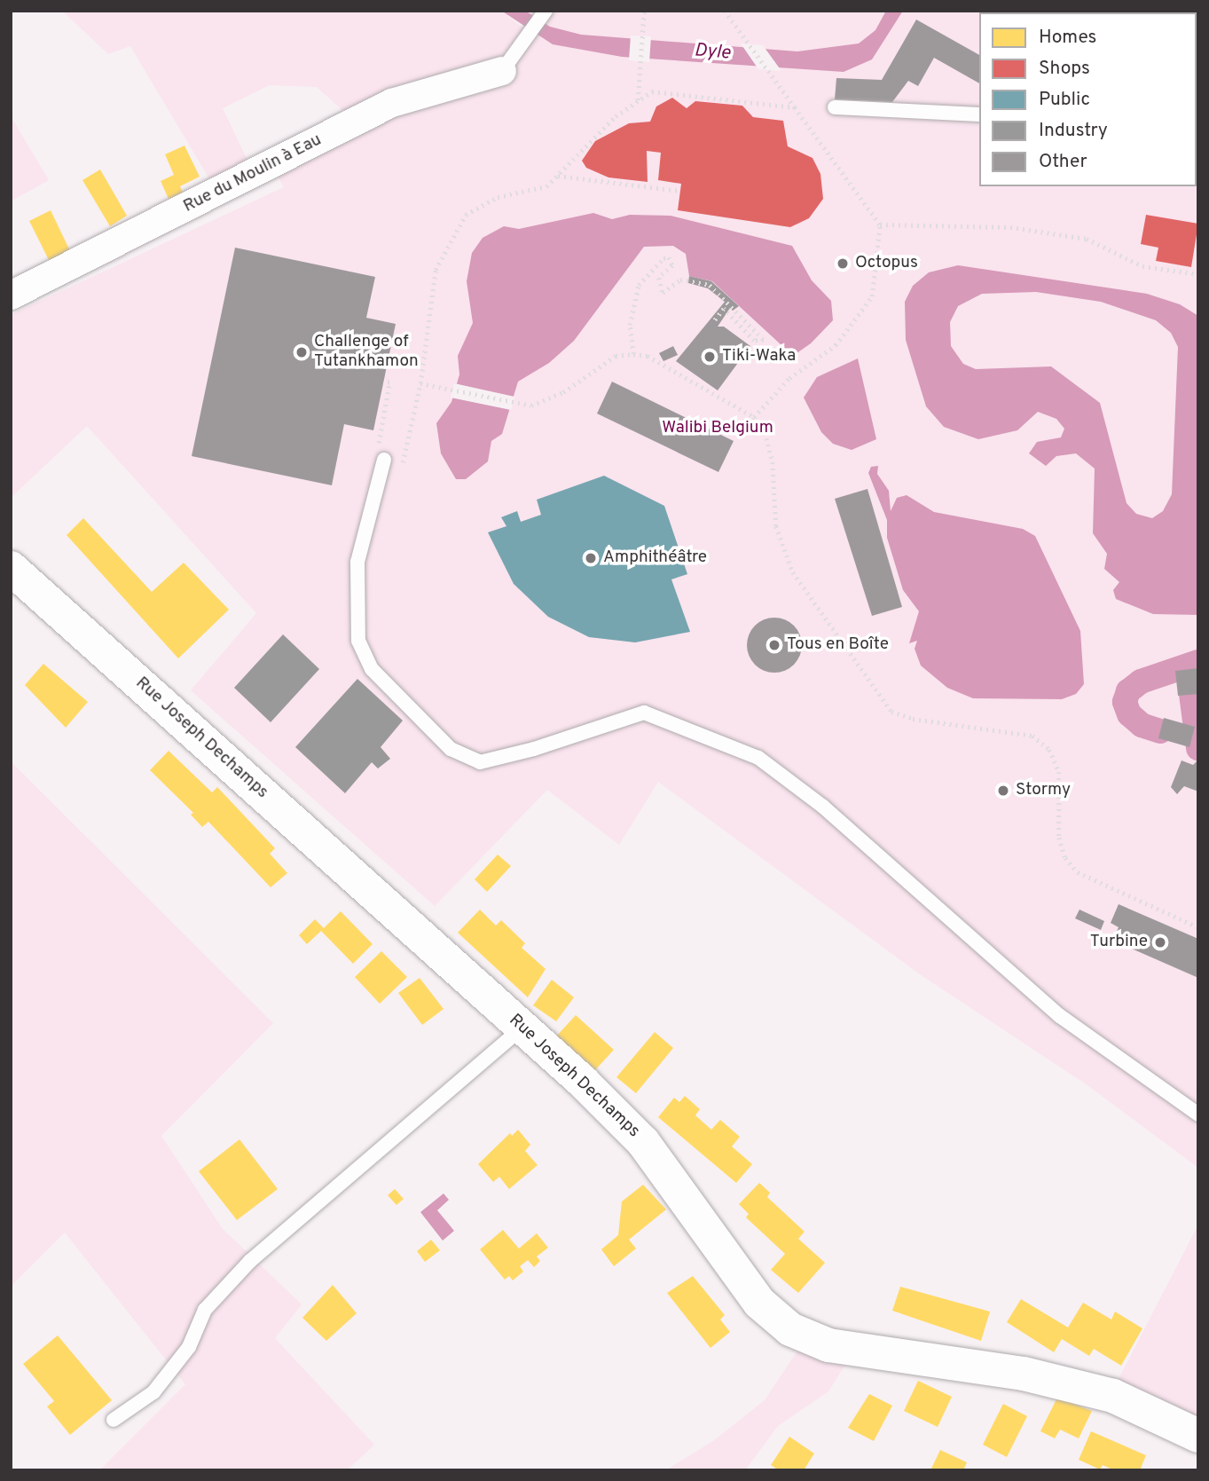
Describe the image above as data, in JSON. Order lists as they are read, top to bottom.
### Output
{
  "streets": {
    "street": ["Rue du Moulin à Eau", "Rue Joseph Dechamps"]
  },
  "water": ["Dyle"],
  "parks": ["Walibi Belgium"],
  "places": [
    "Octopus",
    "Challenge of Tutankhamon",
    "Tiki-Waka",
    "Amphithéâtre",
    "Tous en Boîte",
    "Stormy",
    "Turbine"
  ],
  "legend": [
    "Homes",
    "Shops",
    "Public",
    "Industry",
    "Other"
  ]
}
